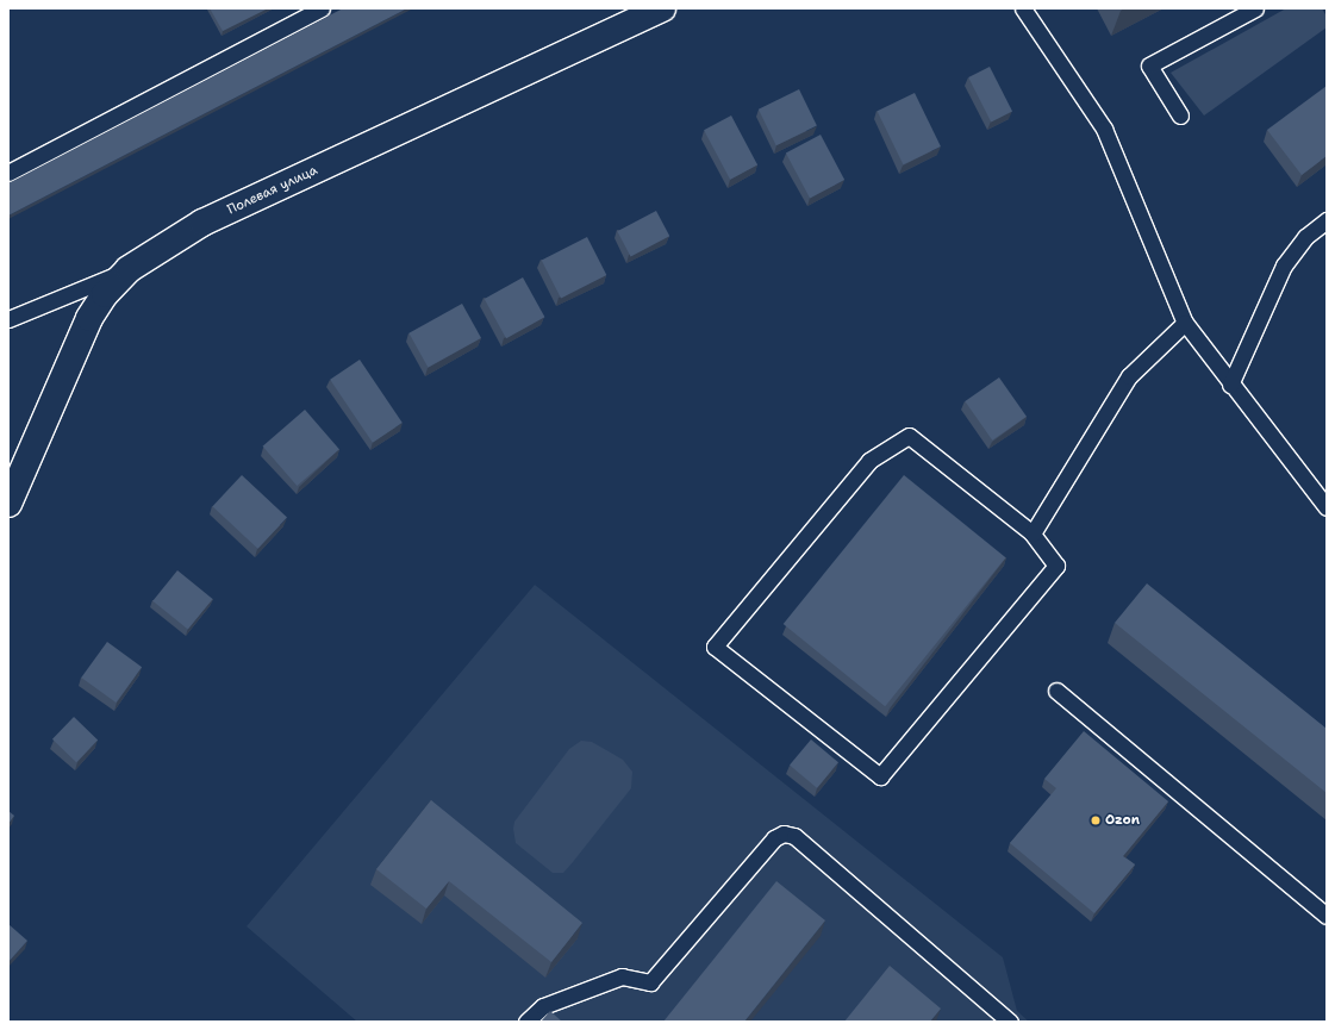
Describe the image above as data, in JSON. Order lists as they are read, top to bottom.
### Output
{
  "streets": {
    "street": ["Полевая улица"]
  },
  "places": ["Ozon"]
}
